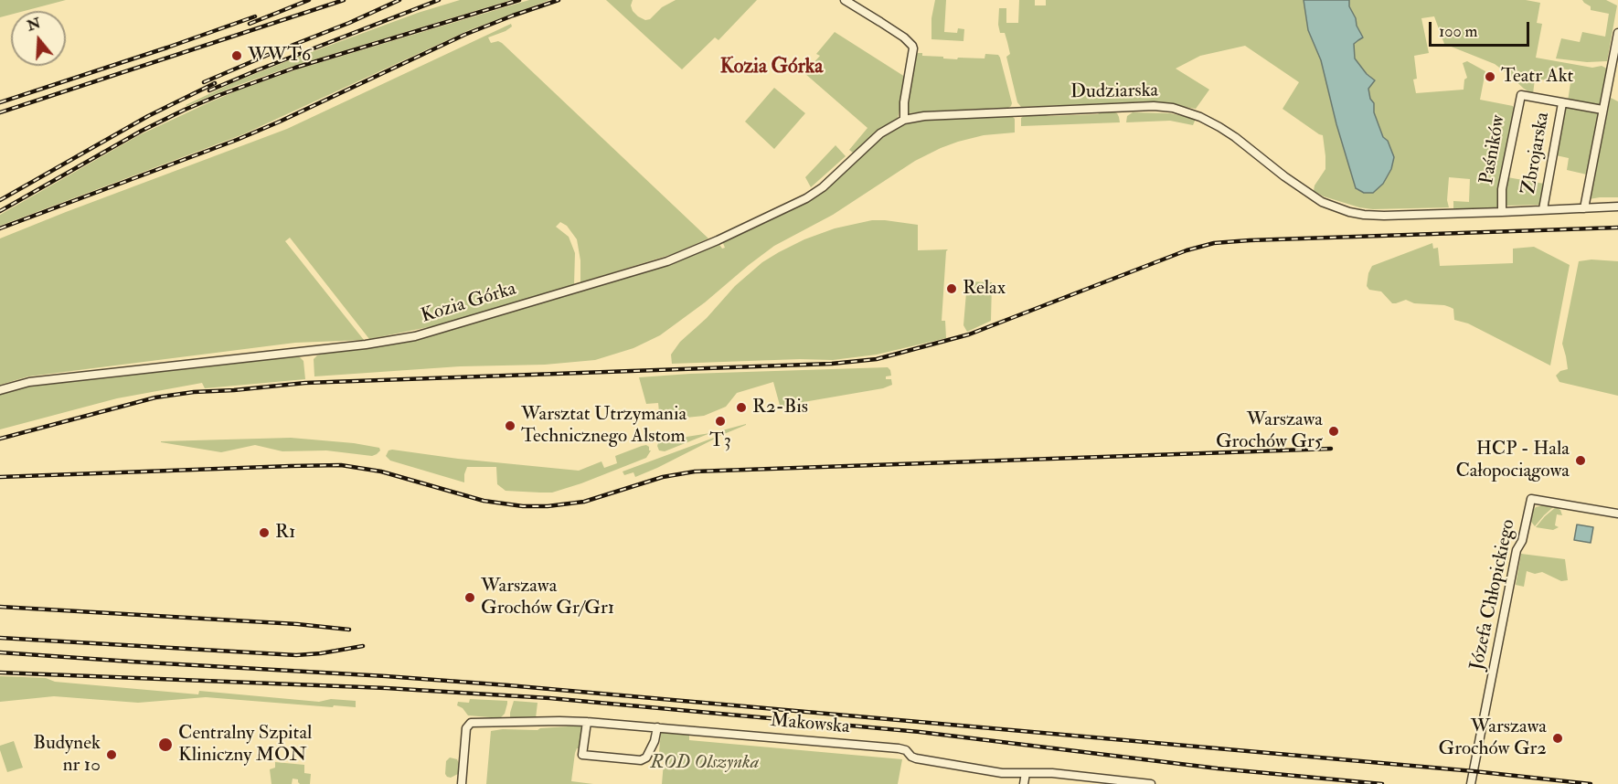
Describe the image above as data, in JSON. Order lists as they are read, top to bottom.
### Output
{
  "streets": {
    "street": [
      "Dudziarska",
      "Paśników",
      "Zbrojarska",
      "Kozia Górka",
      "Józefa Chłopickiego",
      "Makowska"
    ]
  },
  "crossings": [
    ["Dudziarska", "Paśników"],
    ["Dudziarska", "Zbrojarska"],
    ["Dudziarska", "Kozia Górka"],
    ["Paśników", "Zbrojarska"]
  ],
  "districts": ["Kozia Górka"],
  "parks": ["ROD Olszynka"],
  "places": [
    "WWT6",
    "Teatr Akt",
    "Relax",
    "R2-Bis",
    "T3",
    "Warsztat Utrzymania Technicznego Alstom",
    "Warszawa Grochów Gr5",
    "HCP - Hala Całopociągowa",
    "R1",
    "Warszawa Grochów Gr/Gr1",
    "Warszawa Grochów Gr2",
    "Centralny Szpital Kliniczny MON",
    "Budynek nr 10"
  ],
  "scale_bar": "100 m",
  "north": "top"
}
